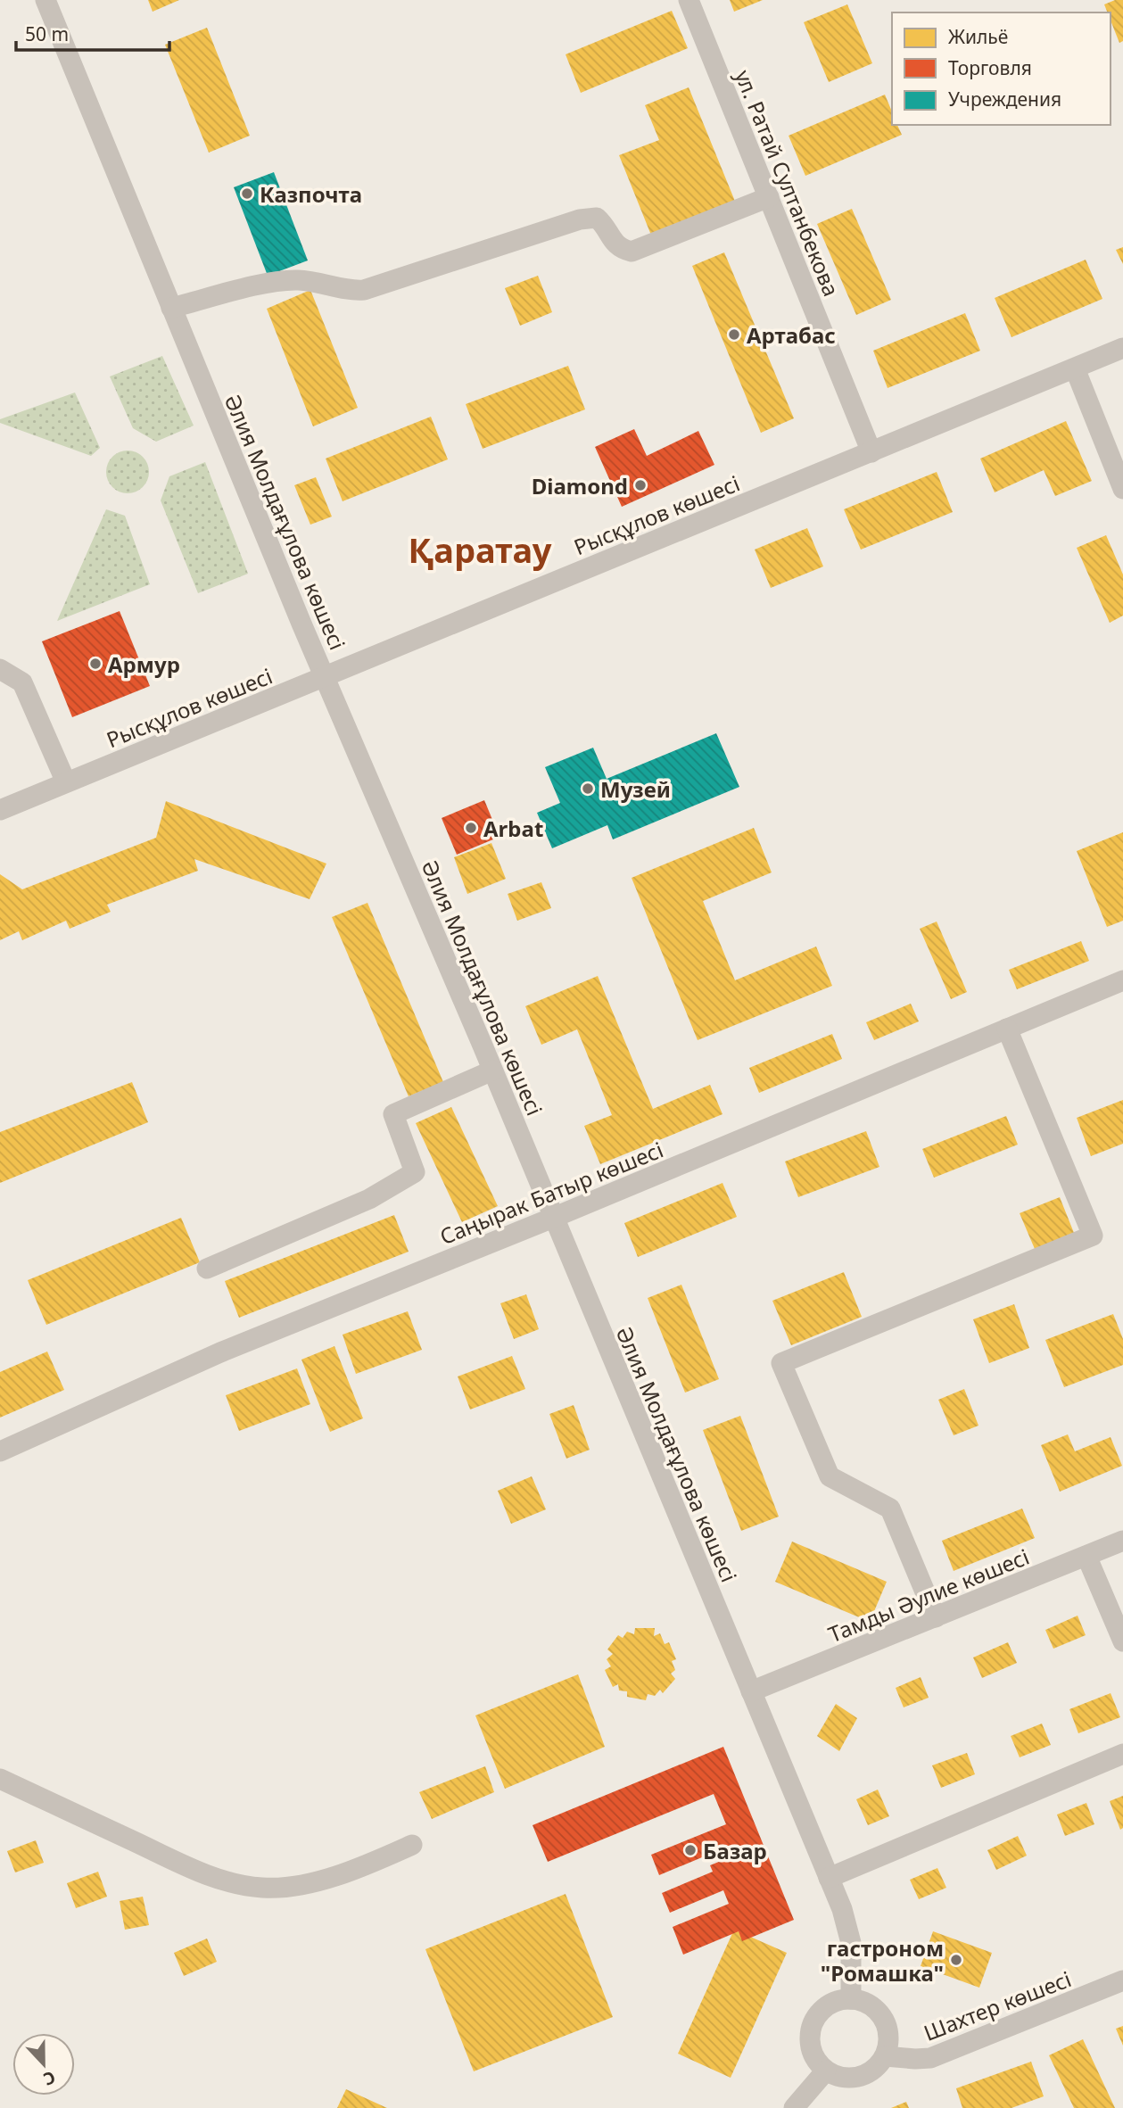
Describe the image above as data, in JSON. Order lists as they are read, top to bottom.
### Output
{
  "streets": {
    "street": [
      "ул. Ратай Султанбекова",
      "Рысқұлов көшесі",
      "Әлия Молдағұлова көшесі",
      "Саңырак Батыр көшесі",
      "Тамды Әулие көшесі",
      "Шахтер көшесі"
    ]
  },
  "crossings": [
    ["ул. Ратай Султанбекова", "Рысқұлов көшесі"],
    ["Рысқұлов көшесі", "Әлия Молдағұлова көшесі"],
    ["Әлия Молдағұлова көшесі", "Саңырак Батыр көшесі"],
    ["Әлия Молдағұлова көшесі", "Тамды Әулие көшесі"],
    ["Әлия Молдағұлова көшесі", "Шахтер көшесі"]
  ],
  "districts": ["Қаратау"],
  "places": [
    "Казпочта",
    "Артабас",
    "Diamond",
    "Армур",
    "Музей",
    "Arbat",
    "Базар",
    "гастроном \"Ромашка\""
  ],
  "legend": ["Жильё", "Торговля", "Учреждения"],
  "scale_bar": "50 m",
  "north": "bottom"
}
